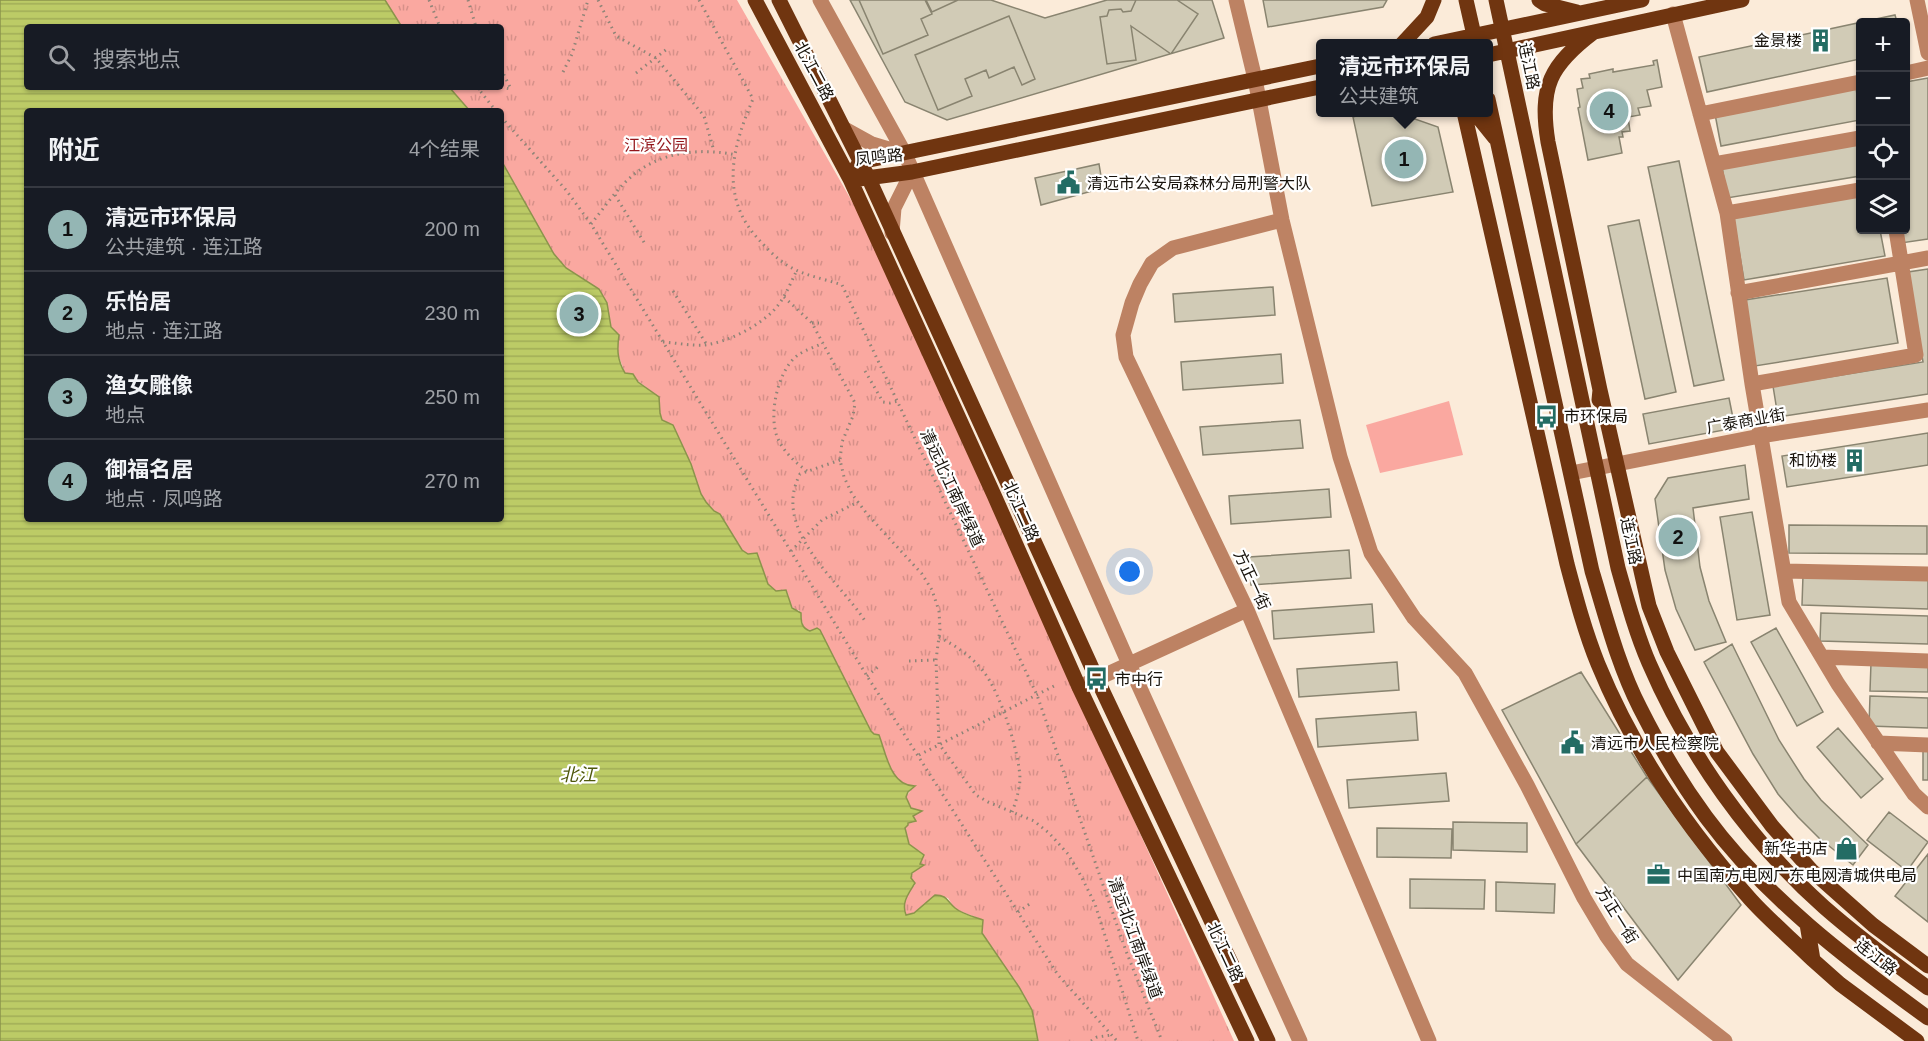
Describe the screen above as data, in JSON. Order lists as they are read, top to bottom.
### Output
{
  "streets": {
    "main road": ["连江路", "北江二路", "凤鸣路"],
    "street": ["广泰商业街", "方正一街"],
    "path": ["清远北江南岸绿道"]
  },
  "crossings": [
    ["连江路", "广泰商业街"],
    ["北江二路", "凤鸣路"],
    ["凤鸣路", "方正一街"]
  ],
  "water": ["北江"],
  "parks": ["江滨公园"],
  "places": {
    "building": ["金景楼", "和协楼"],
    "public building": ["清远市公安局森林分局刑警大队", "清远市人民检察院"],
    "bus stop": ["市环保局", "市中行"],
    "shop": ["新华书店"],
    "office": ["中国南方电网广东电网清城供电局"]
  },
  "page": {
    "map_buttons": ["+", "−"],
    "search": "搜索地点",
    "popup": ["清远市环保局", "公共建筑"],
    "pins": [
      "4",
      "1",
      "3",
      "2"
    ],
    "heading": ["附近", "4个结果"],
    "list": [
      {
        "mark": "1",
        "name": "清远市环保局",
        "note": "公共建筑 · 连江路",
        "value": "200 m"
      },
      {
        "mark": "2",
        "name": "乐怡居",
        "note": "地点 · 连江路",
        "value": "230 m"
      },
      {
        "mark": "3",
        "name": "渔女雕像",
        "note": "地点",
        "value": "250 m"
      },
      {
        "mark": "4",
        "name": "御福名居",
        "note": "地点 · 凤鸣路",
        "value": "270 m"
      }
    ]
  }
}
